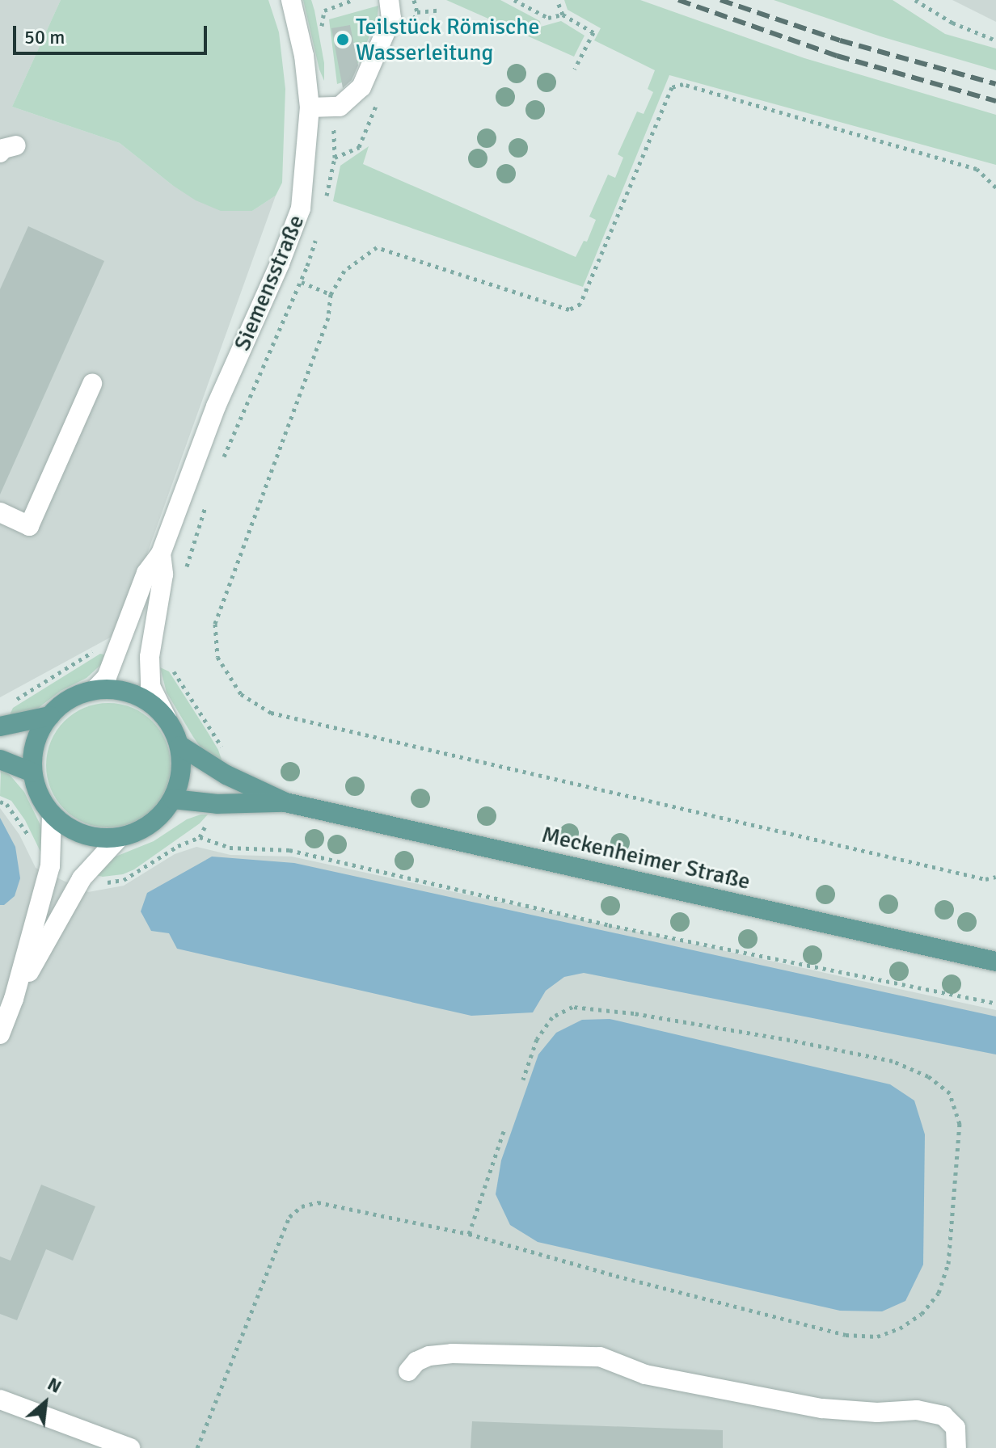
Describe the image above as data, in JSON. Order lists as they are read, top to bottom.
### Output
{
  "streets": {
    "main road": ["Meckenheimer Straße"],
    "street": ["Siemensstraße"]
  },
  "places": ["Teilstück Römische Wasserleitung"],
  "scale_bar": "50 m",
  "north": "top right"
}
